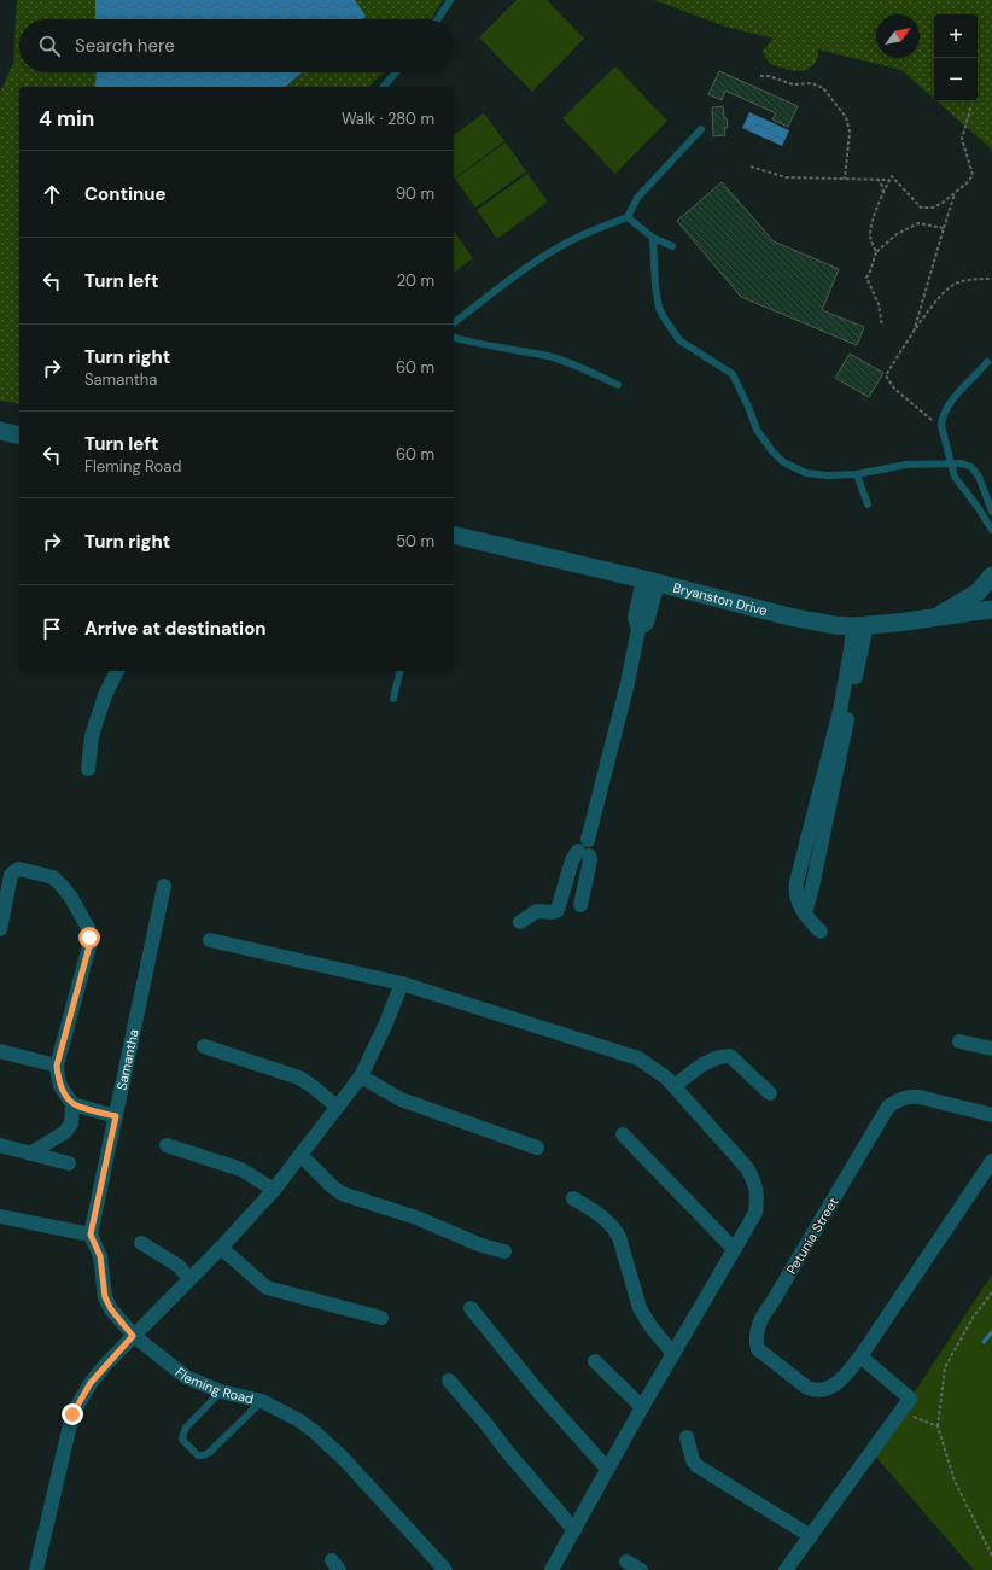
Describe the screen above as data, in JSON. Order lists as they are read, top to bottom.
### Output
{
  "streets": {
    "street": [
      "Bryanston Drive",
      "Samantha",
      "Petunia Street",
      "Fleming Road"
    ]
  },
  "crossings": [
    ["Samantha", "Fleming Road"]
  ],
  "north": "top right",
  "page": {
    "map_buttons": ["+", "−"],
    "search": "Search here",
    "heading": ["4 min", "Walk · 280 m"],
    "list": [
      ["Continue", "90 m"],
      ["Turn left", "20 m"],
      ["Turn right", "Samantha", "60 m"],
      ["Turn left", "Fleming Road", "60 m"],
      ["Turn right", "50 m"],
      "Arrive at destination"
    ]
  }
}
